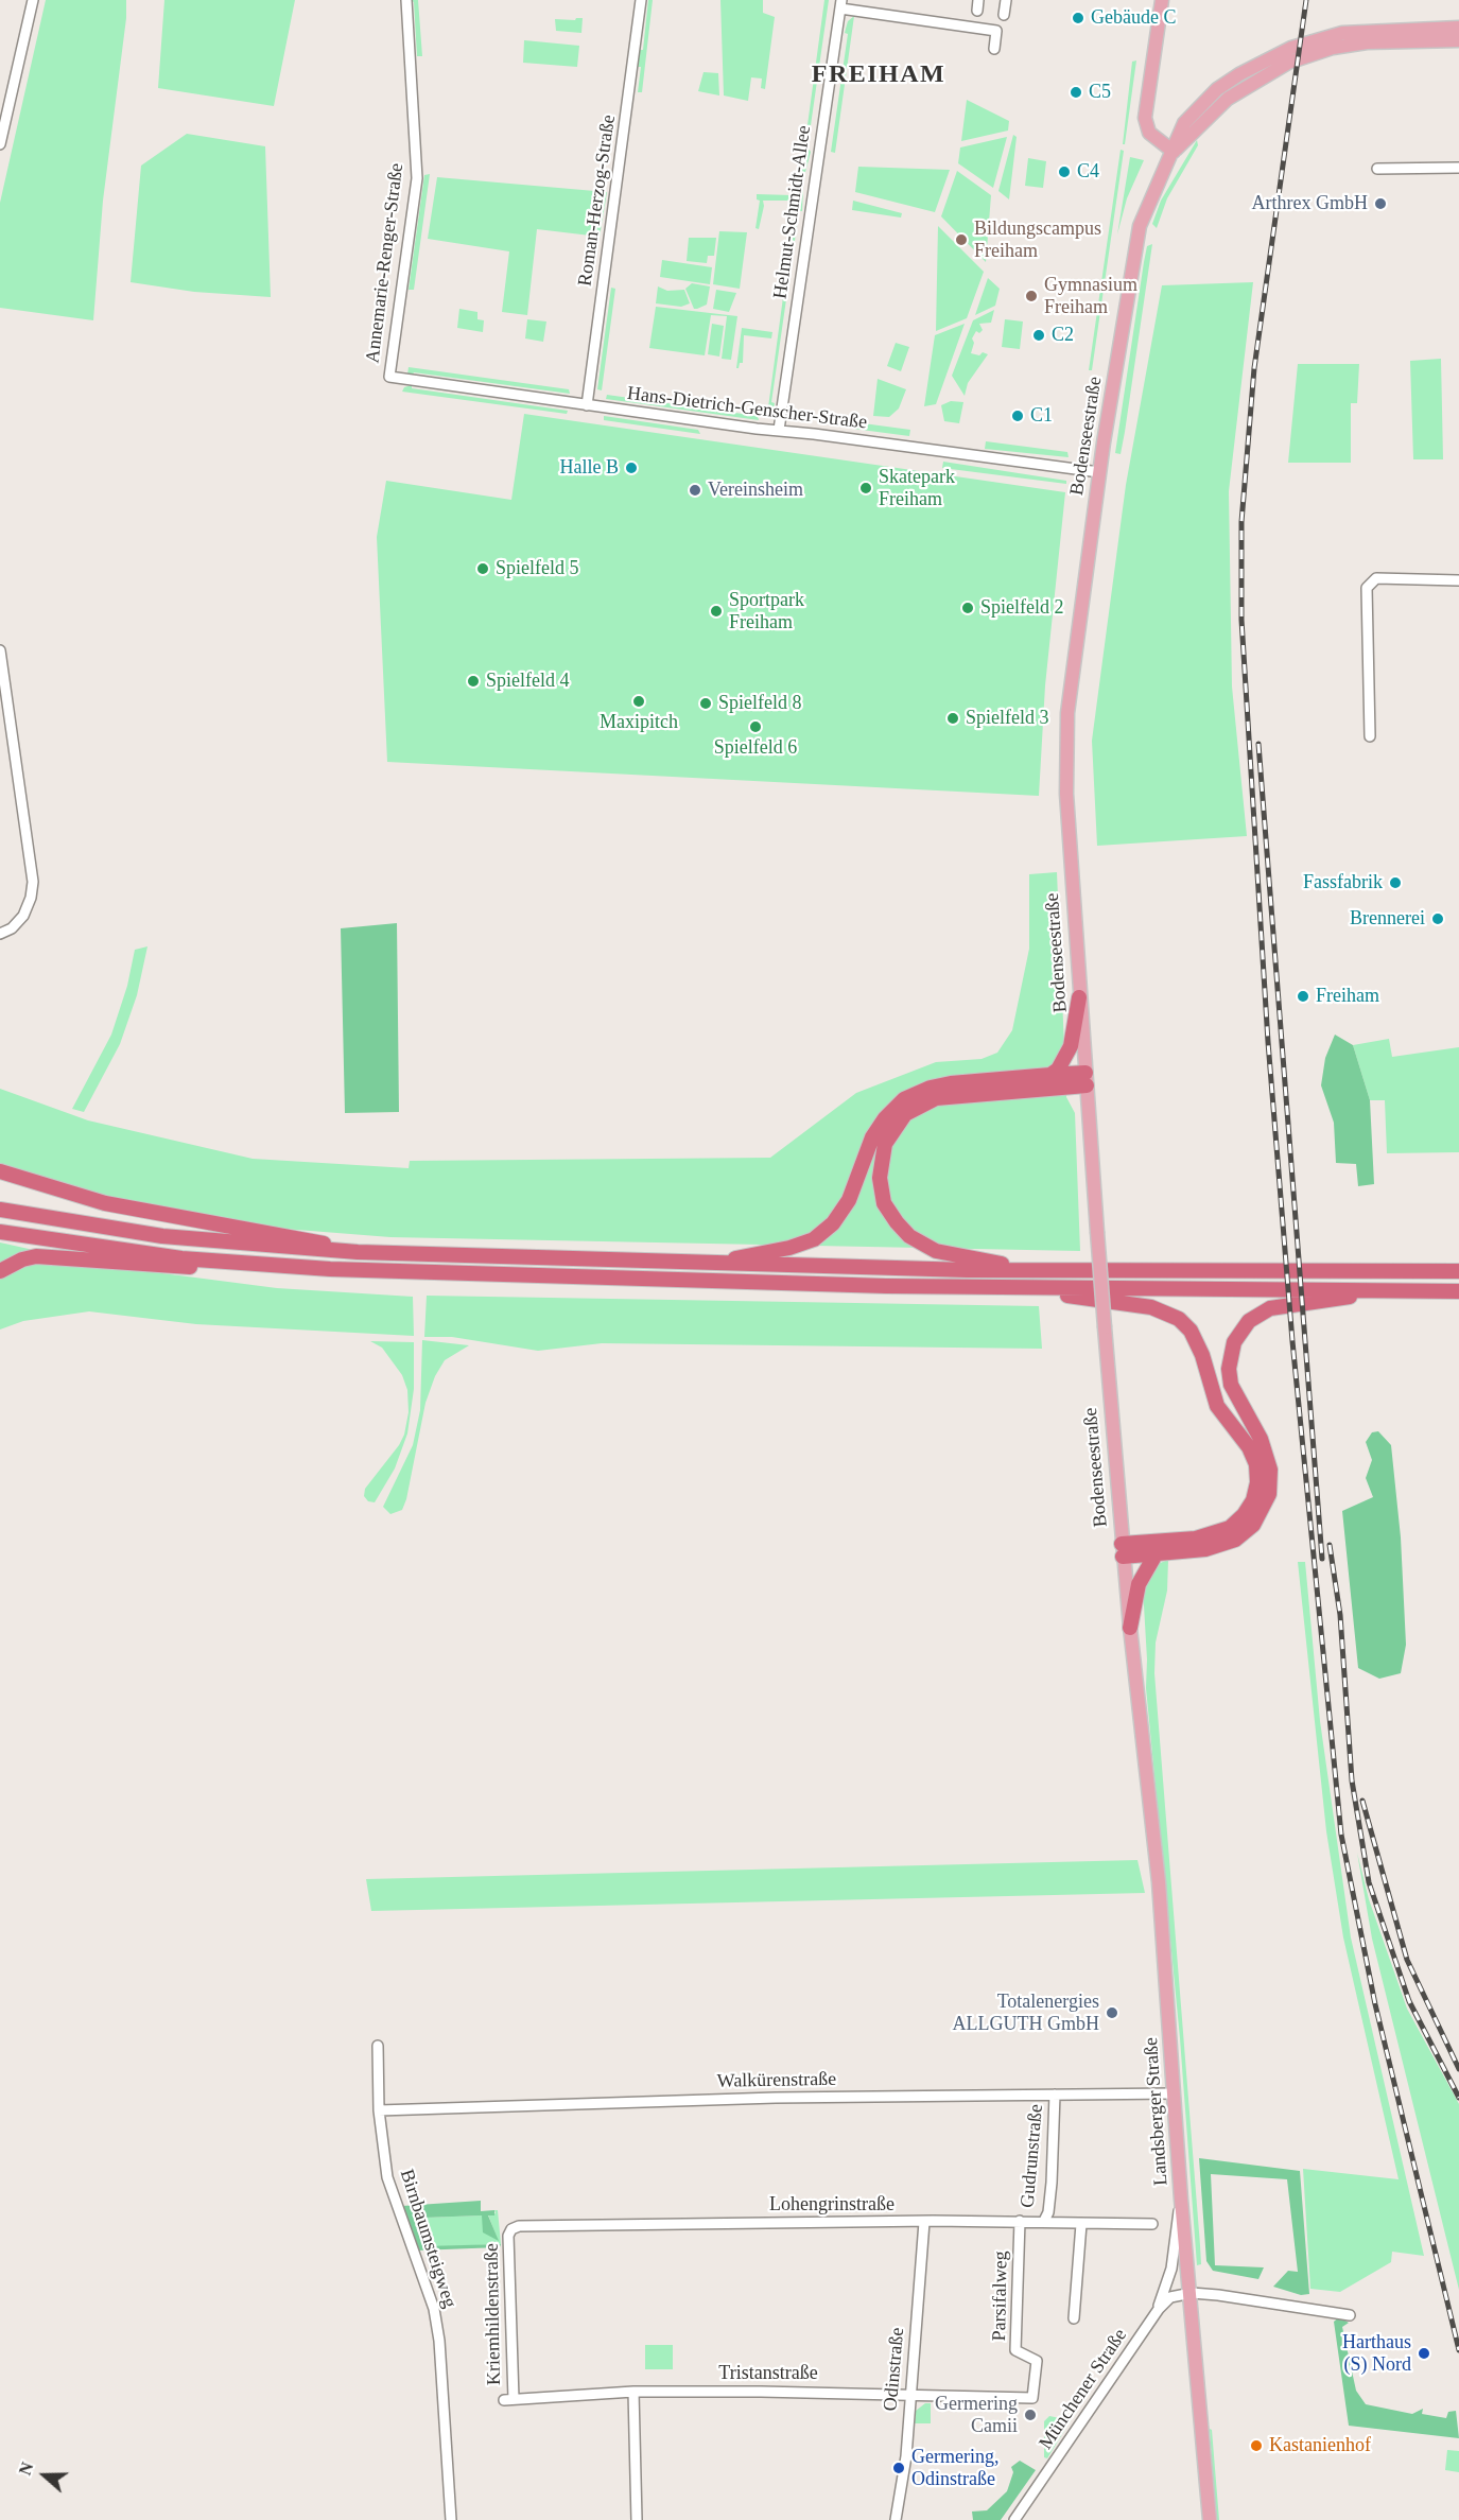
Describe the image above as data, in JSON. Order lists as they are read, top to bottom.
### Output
{
  "streets": {
    "main road": ["Bodenseestraße", "Landsberger Straße"],
    "street": [
      "Roman-Herzog-Straße",
      "Helmut-Schmidt-Allee",
      "Annemarie-Renger-Straße",
      "Hans-Dietrich-Genscher-Straße",
      "Walkürenstraße",
      "Gudrunstraße",
      "Lohengrinstraße",
      "Birnbaumsteigweg",
      "Parsifalweg",
      "Kriemhildenstraße",
      "Odinstraße",
      "Tristanstraße",
      "Münchener Straße"
    ]
  },
  "crossings": [
    ["Roman-Herzog-Straße", "Hans-Dietrich-Genscher-Straße"],
    ["Helmut-Schmidt-Allee", "Hans-Dietrich-Genscher-Straße"],
    ["Annemarie-Renger-Straße", "Hans-Dietrich-Genscher-Straße"],
    ["Hans-Dietrich-Genscher-Straße", "Bodenseestraße"],
    ["Bodenseestraße", "Landsberger Straße"],
    ["Walkürenstraße", "Landsberger Straße"],
    ["Walkürenstraße", "Gudrunstraße"],
    ["Walkürenstraße", "Birnbaumsteigweg"],
    ["Gudrunstraße", "Lohengrinstraße"],
    ["Lohengrinstraße", "Parsifalweg"],
    ["Lohengrinstraße", "Kriemhildenstraße"],
    ["Lohengrinstraße", "Odinstraße"],
    ["Parsifalweg", "Tristanstraße"],
    ["Kriemhildenstraße", "Tristanstraße"],
    ["Odinstraße", "Tristanstraße"]
  ],
  "districts": ["FREIHAM"],
  "places": [
    "Gebäude C",
    "C5",
    "C4",
    "Arthrex GmbH",
    "Bildungscampus Freiham",
    "Gymnasium Freiham",
    "C2",
    "C1",
    "Halle B",
    "Skatepark Freiham",
    "Vereinsheim",
    "Spielfeld 5",
    "Spielfeld 2",
    "Sportpark Freiham",
    "Spielfeld 4",
    "Maxipitch",
    "Spielfeld 8",
    "Spielfeld 3",
    "Spielfeld 6",
    "Fassfabrik",
    "Brennerei",
    "Freiham",
    "Totalenergies ALLGUTH GmbH",
    "Harthaus (S) Nord",
    "Germering Camii",
    "Kastanienhof",
    "Germering, Odinstraße"
  ],
  "north": "left"
}
